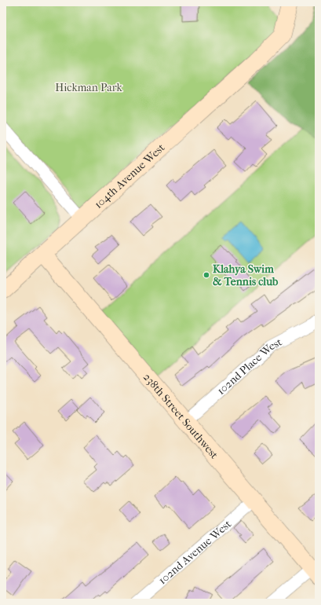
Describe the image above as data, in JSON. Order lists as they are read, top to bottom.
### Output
{
  "streets": {
    "street": [
      "104th Avenue West",
      "102nd Place West",
      "238th Street Southwest",
      "102nd Avenue West"
    ]
  },
  "crossings": [
    ["104th Avenue West", "238th Street Southwest"],
    ["102nd Place West", "238th Street Southwest"],
    ["238th Street Southwest", "102nd Avenue West"]
  ],
  "parks": ["Hickman Park"],
  "places": ["Klahya Swim & Tennis club"]
}
